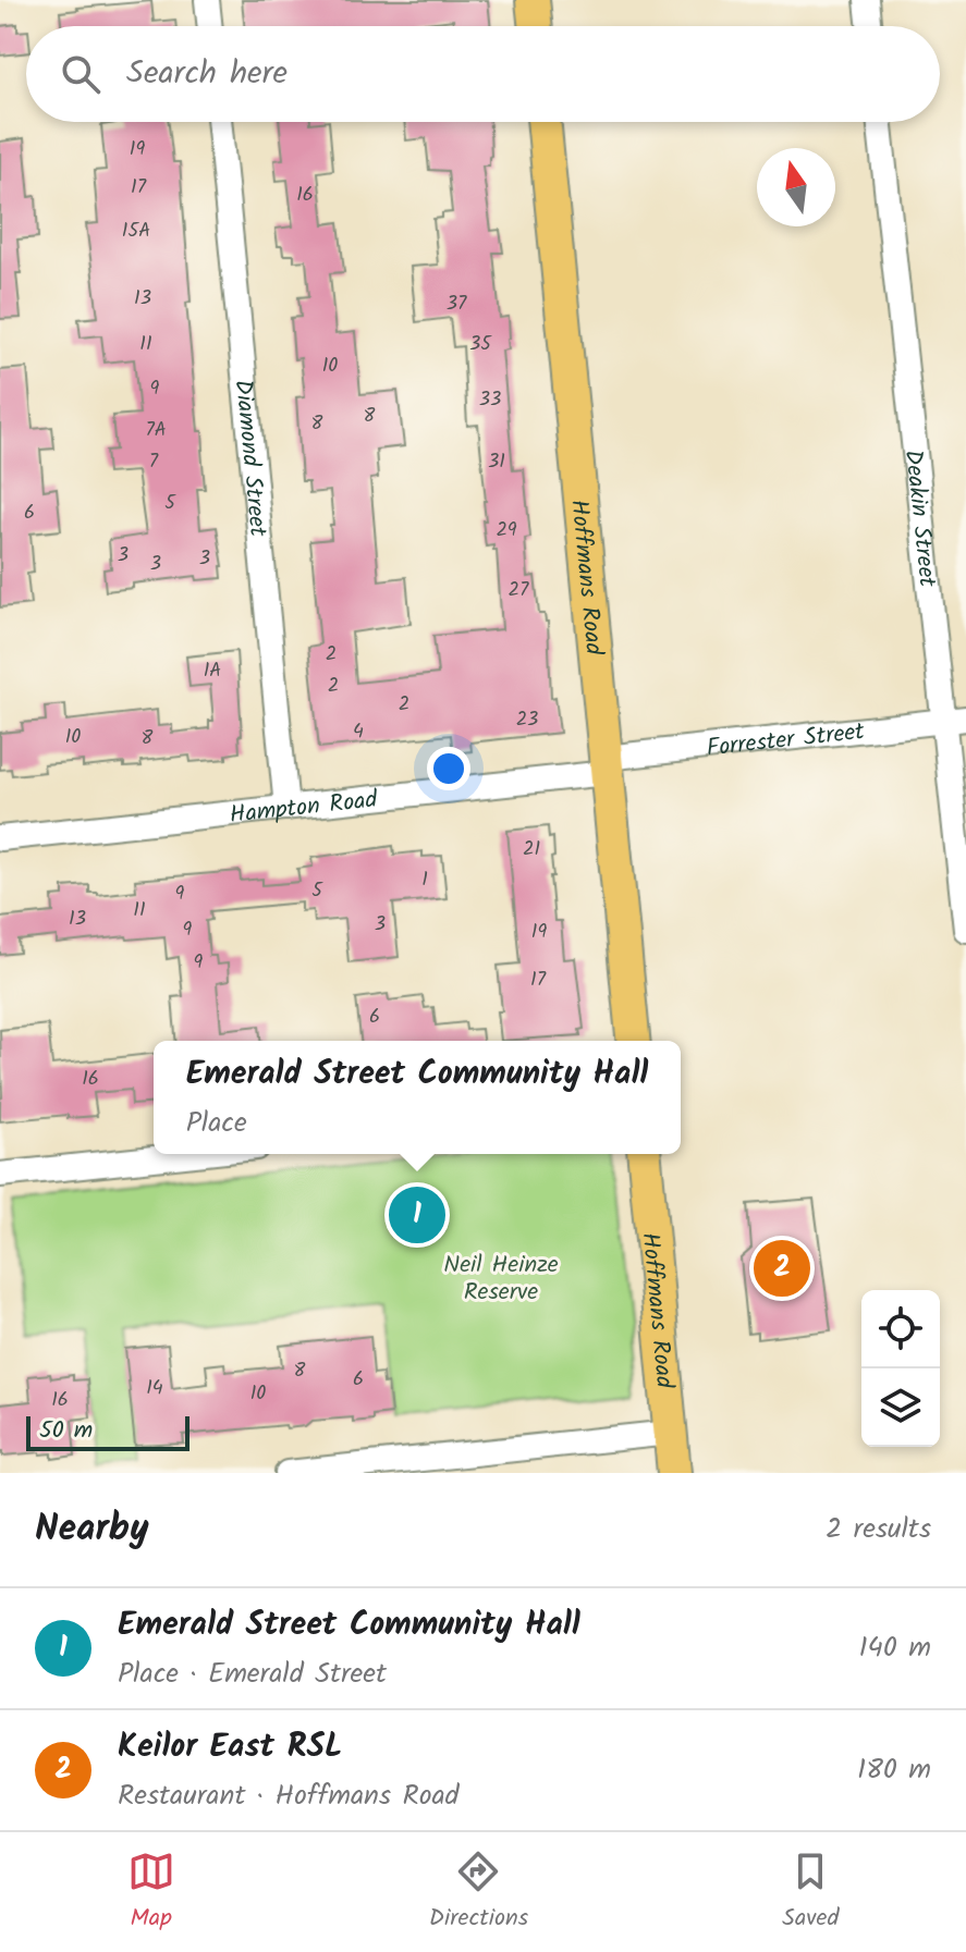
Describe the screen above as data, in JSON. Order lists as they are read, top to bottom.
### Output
{
  "streets": {
    "main road": ["Hoffmans Road"],
    "street": [
      "Diamond Street",
      "Deakin Street",
      "Forrester Street",
      "Hampton Road"
    ]
  },
  "crossings": [
    ["Diamond Street", "Hampton Road"],
    ["Deakin Street", "Forrester Street"],
    ["Hoffmans Road", "Forrester Street"],
    ["Hoffmans Road", "Hampton Road"],
    ["Forrester Street", "Hampton Road"]
  ],
  "parks": ["Neil Heinze Reserve"],
  "house_numbers": [
    "19",
    "17",
    "16",
    "15A",
    "13",
    "37",
    "11",
    "35",
    "10",
    "9",
    "33",
    "8",
    "8",
    "7A",
    "7",
    "31",
    "5",
    "6",
    "29",
    "3",
    "3",
    "3",
    "27",
    "2",
    "1A",
    "2",
    "2",
    "23",
    "4",
    "10",
    "8",
    "21",
    "1",
    "5",
    "9",
    "11",
    "13",
    "3",
    "9",
    "19",
    "9",
    "17",
    "6",
    "16",
    "8",
    "6",
    "14",
    "10",
    "16"
  ],
  "scale_bar": "50 m",
  "north": "top",
  "page": {
    "search": "Search here",
    "popup": ["Emerald Street Community Hall", "Place"],
    "pins": ["1", "2"],
    "scale": "50 m",
    "heading": ["Nearby", "2 results"],
    "list": [
      {
        "mark": "1",
        "name": "Emerald Street Community Hall",
        "note": "Place · Emerald Street",
        "value": "140 m"
      },
      {
        "mark": "2",
        "name": "Keilor East RSL",
        "note": "Restaurant · Hoffmans Road",
        "value": "180 m"
      }
    ],
    "nav": ["Map", "Directions", "Saved"]
  }
}
